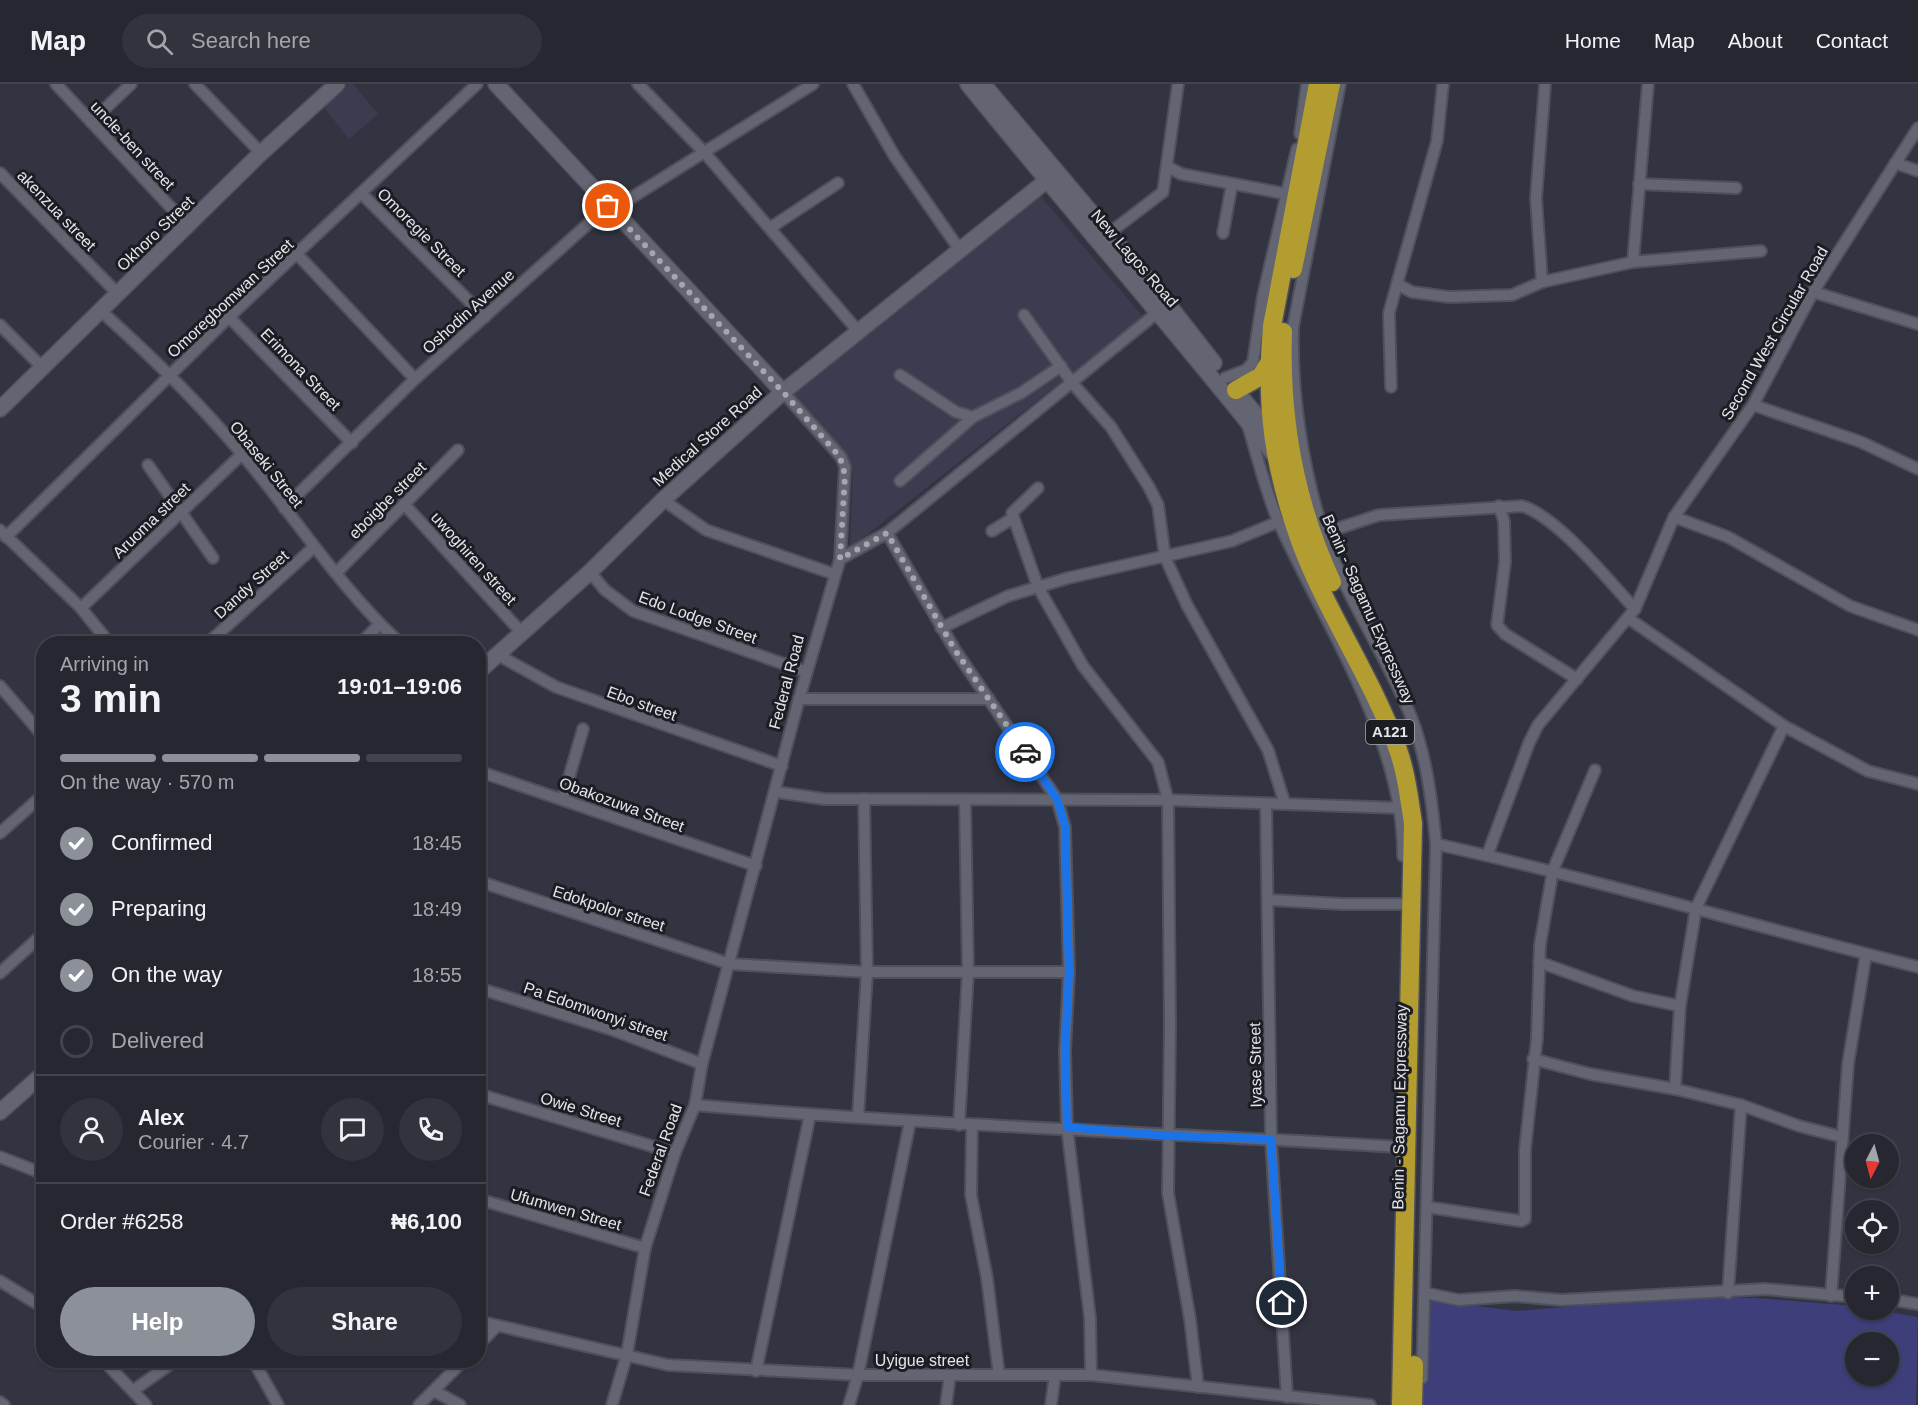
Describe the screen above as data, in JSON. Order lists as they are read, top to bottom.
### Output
{
  "streets": {
    "highway": ["Benin - Sagamu Expressway", "A121"],
    "street": [
      "uncle-ben street",
      "akenzua street",
      "Omoregie Street",
      "Okhoro Street",
      "New Lagos Road",
      "Omoregbomwan Street",
      "Oshodin Avenue",
      "Second West Circular Road",
      "Erimona Street",
      "Medical Store Road",
      "Obaseki Street",
      "eboigbe street",
      "Aruoma street",
      "uwoghiren street",
      "Dandy Street",
      "Edo Lodge Street",
      "Federal Road",
      "Ebo street",
      "Obakozuwa Street",
      "Edokpolor street",
      "Pa Edomwonyi street",
      "Iyase Street",
      "Owie Street",
      "Ufumwen Street",
      "Uyigue street"
    ]
  },
  "crossings": [
    ["uncle-ben street", "Okhoro Street"],
    ["akenzua street", "Okhoro Street"],
    ["Omoregie Street", "Omoregbomwan Street"],
    ["Omoregie Street", "Oshodin Avenue"],
    ["Okhoro Street", "Obaseki Street"],
    ["New Lagos Road", "Medical Store Road"],
    ["New Lagos Road", "Benin - Sagamu Expressway"],
    ["New Lagos Road", "A121"],
    ["Omoregbomwan Street", "Erimona Street"],
    ["Omoregbomwan Street", "Obaseki Street"],
    ["Oshodin Avenue", "Erimona Street"],
    ["Oshodin Avenue", "Obaseki Street"],
    ["Oshodin Avenue", "Federal Road"],
    ["Medical Store Road", "uwoghiren street"],
    ["Medical Store Road", "Edo Lodge Street"],
    ["Medical Store Road", "Federal Road"],
    ["Medical Store Road", "Ebo street"],
    ["Obaseki Street", "eboigbe street"],
    ["Obaseki Street", "Aruoma street"],
    ["Obaseki Street", "Dandy Street"],
    ["eboigbe street", "uwoghiren street"],
    ["Benin - Sagamu Expressway", "A121"],
    ["Edo Lodge Street", "Federal Road"],
    ["Federal Road", "Ebo street"],
    ["Federal Road", "Obakozuwa Street"],
    ["Federal Road", "Edokpolor street"],
    ["Federal Road", "Pa Edomwonyi street"],
    ["Federal Road", "Owie Street"],
    ["Federal Road", "Ufumwen Street"],
    ["Federal Road", "Uyigue street"],
    ["Iyase Street", "Uyigue street"]
  ],
  "north": "bottom",
  "page": {
    "header": "Map",
    "search": "Search here",
    "nav": [
      "Home",
      "Map",
      "About",
      "Contact"
    ],
    "heading": ["3 min", "Arriving in", "19:01–19:06"],
    "panel": [
      "Alex",
      "Courier · 4.7",
      "Order #6258",
      "₦6,100"
    ],
    "bar": "On the way · 570 m",
    "list": [
      ["Confirmed", "18:45"],
      ["Preparing", "18:49"],
      ["On the way", "18:55"],
      "Delivered"
    ],
    "map_buttons": ["+", "−"],
    "buttons": ["Help", "Share"]
  }
}
